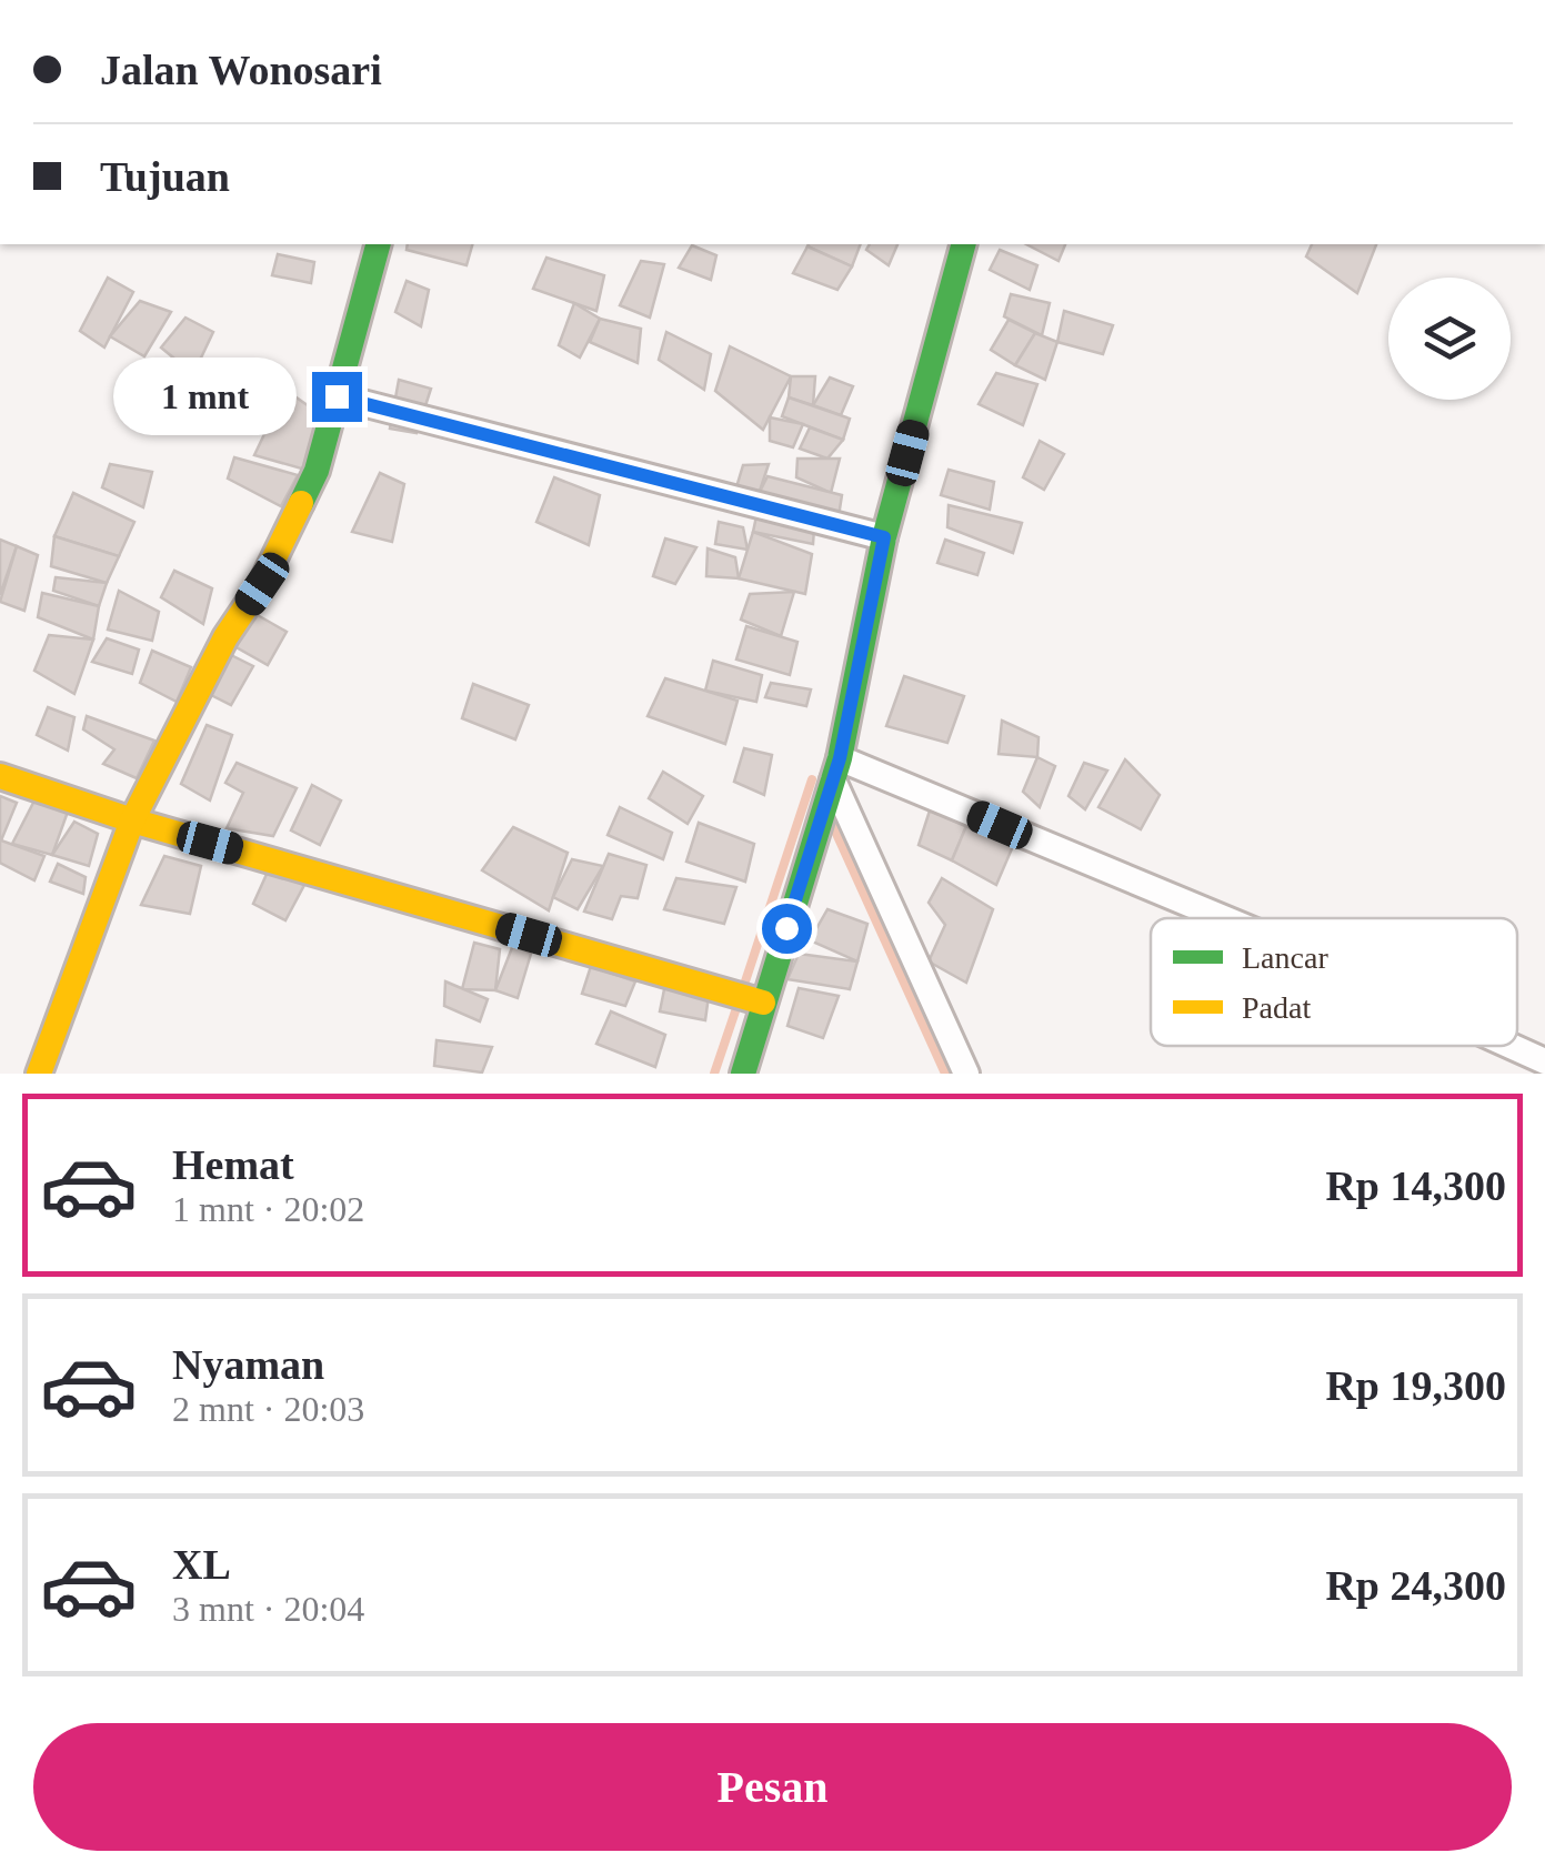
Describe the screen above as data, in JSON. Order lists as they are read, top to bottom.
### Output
{
  "legend": ["Lancar", "Padat"],
  "page": {
    "banner": ["Jalan Wonosari", "Tujuan"],
    "bubble": "1 mnt",
    "list": [
      {
        "name": "Hemat",
        "note": "1 mnt · 20:02",
        "value": "Rp 14,300"
      },
      {
        "name": "Nyaman",
        "note": "2 mnt · 20:03",
        "value": "Rp 19,300"
      },
      {
        "name": "XL",
        "note": "3 mnt · 20:04",
        "value": "Rp 24,300"
      }
    ],
    "buttons": "Pesan"
  }
}
